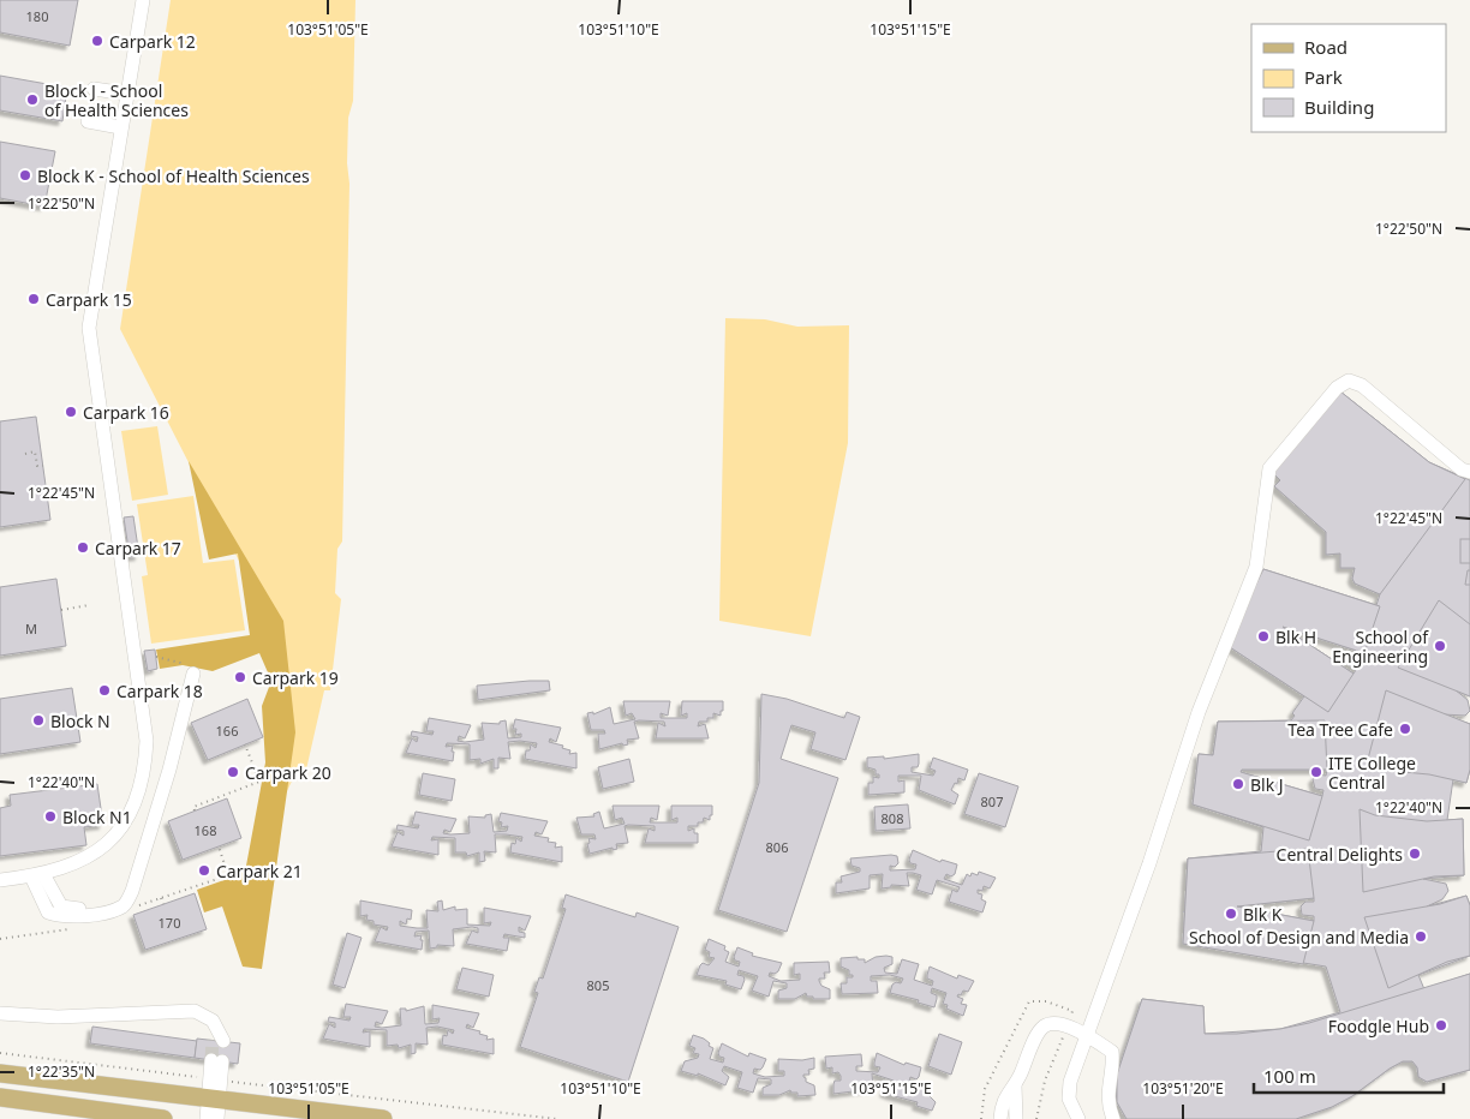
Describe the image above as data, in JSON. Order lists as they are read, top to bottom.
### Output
{
  "places": [
    "Carpark 12",
    "Block J - School of Health Sciences",
    "Block K - School of Health Sciences",
    "Carpark 15",
    "Carpark 16",
    "Carpark 17",
    "Blk H",
    "School of Engineering",
    "Carpark 19",
    "Carpark 18",
    "Block N",
    "Tea Tree Cafe",
    "Carpark 20",
    "ITE College Central",
    "Blk J",
    "Block N1",
    "Central Delights",
    "Carpark 21",
    "Blk K",
    "School of Design and Media",
    "Foodgle Hub"
  ],
  "house_numbers": [
    "180",
    "M",
    "166",
    "807",
    "808",
    "168",
    "806",
    "170",
    "805"
  ],
  "legend": ["Road", "Park", "Building"],
  "scale_bar": "100 m",
  "coordinates": [
    "103°51'05\"E",
    "103°51'10\"E",
    "103°51'15\"E",
    "1°22'50\"N",
    "1°22'45\"N",
    "1°22'40\"N",
    "1°22'35\"N",
    "103°51'20\"E"
  ]
}
